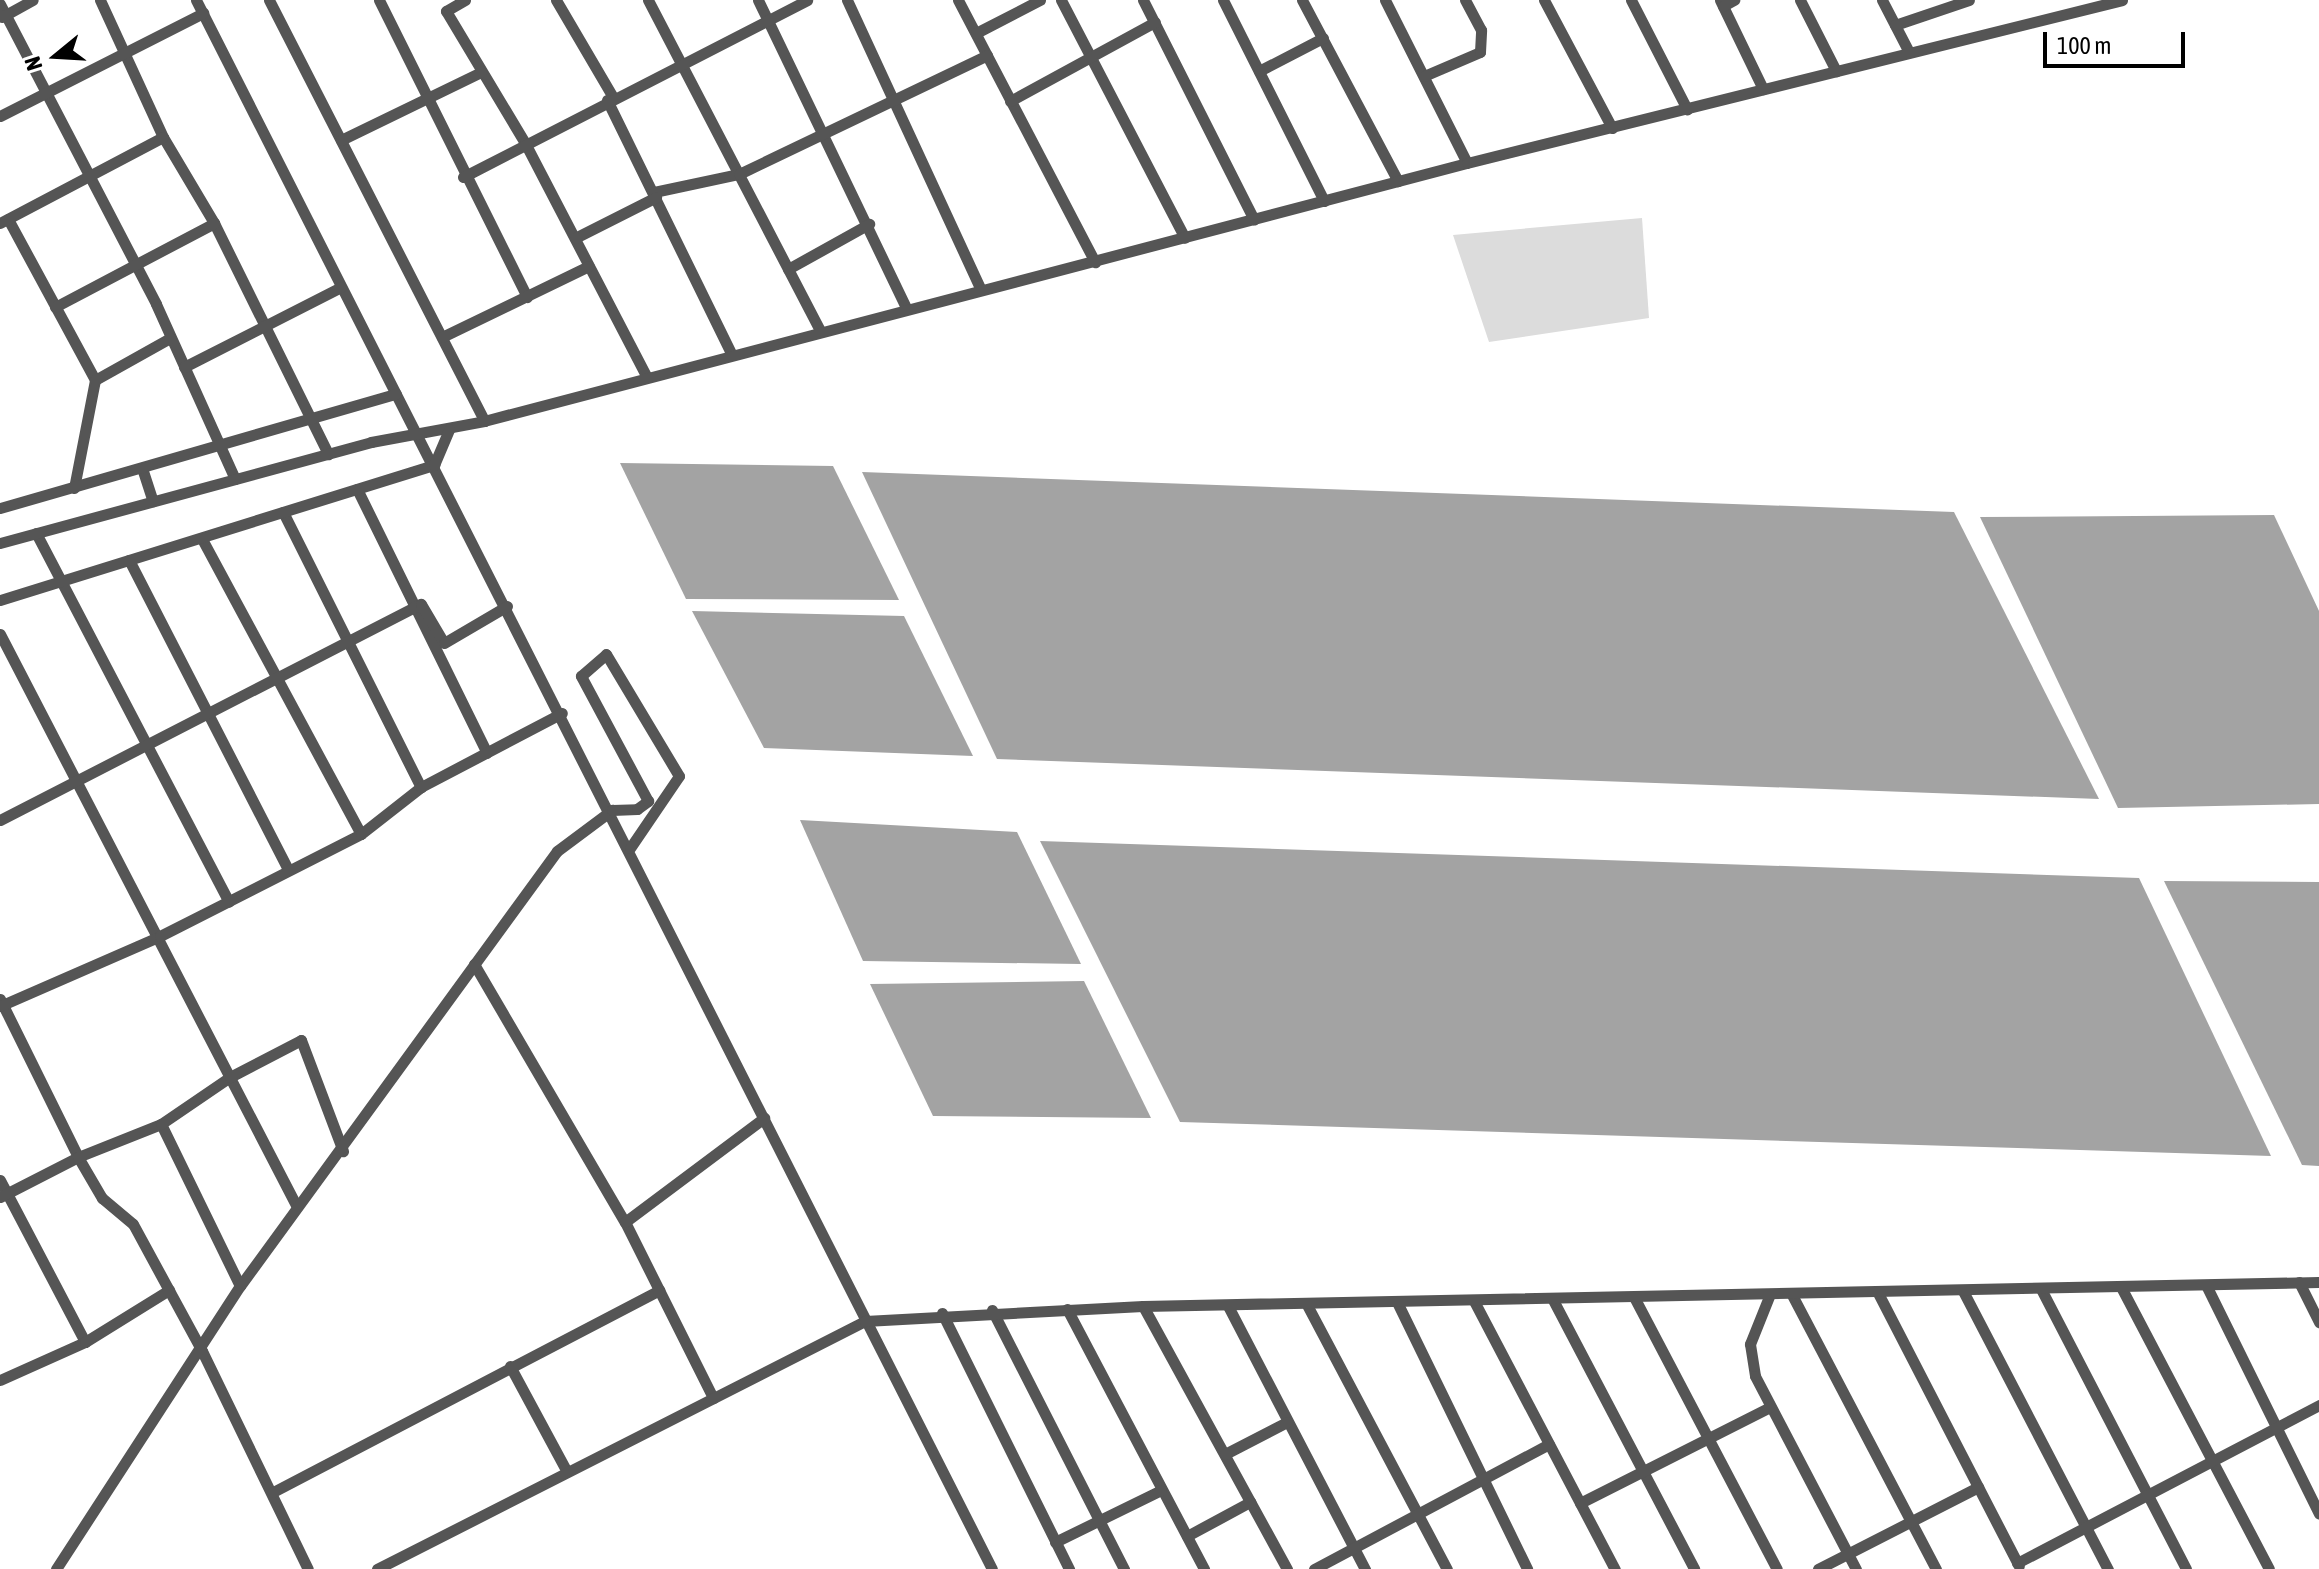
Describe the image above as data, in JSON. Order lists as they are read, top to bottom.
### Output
{
  "scale_bar": "100 m",
  "north": "left"
}
